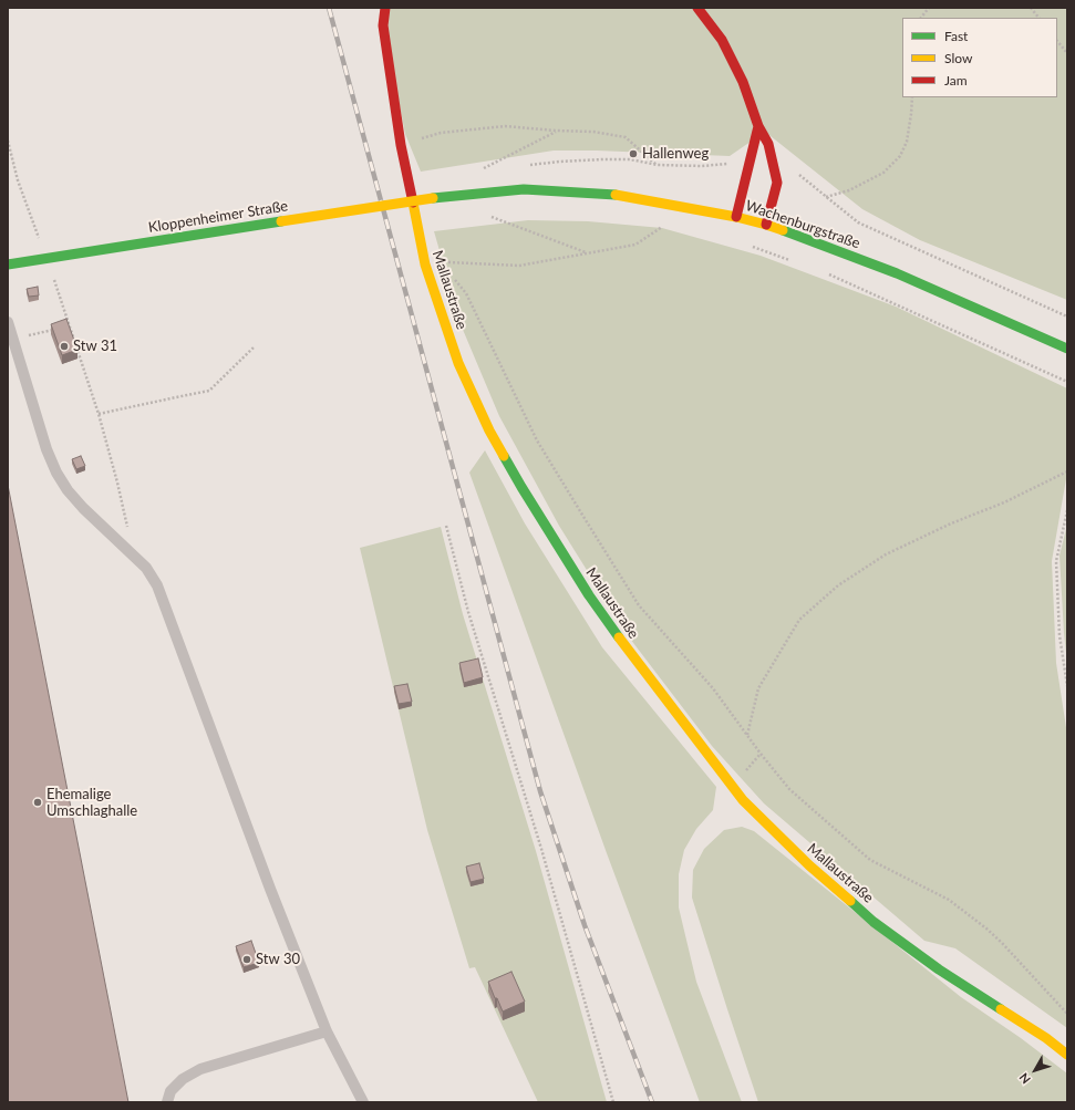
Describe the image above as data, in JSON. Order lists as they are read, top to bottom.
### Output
{
  "streets": {
    "street": ["Kloppenheimer Straße", "Wachenburgstraße", "Mallaustraße"]
  },
  "crossings": [
    ["Kloppenheimer Straße", "Wachenburgstraße"]
  ],
  "places": [
    "Hallenweg",
    "Stw 31",
    "Ehemalige Umschlaghalle",
    "Stw 30"
  ],
  "legend": ["Fast", "Slow", "Jam"],
  "north": "bottom left"
}
